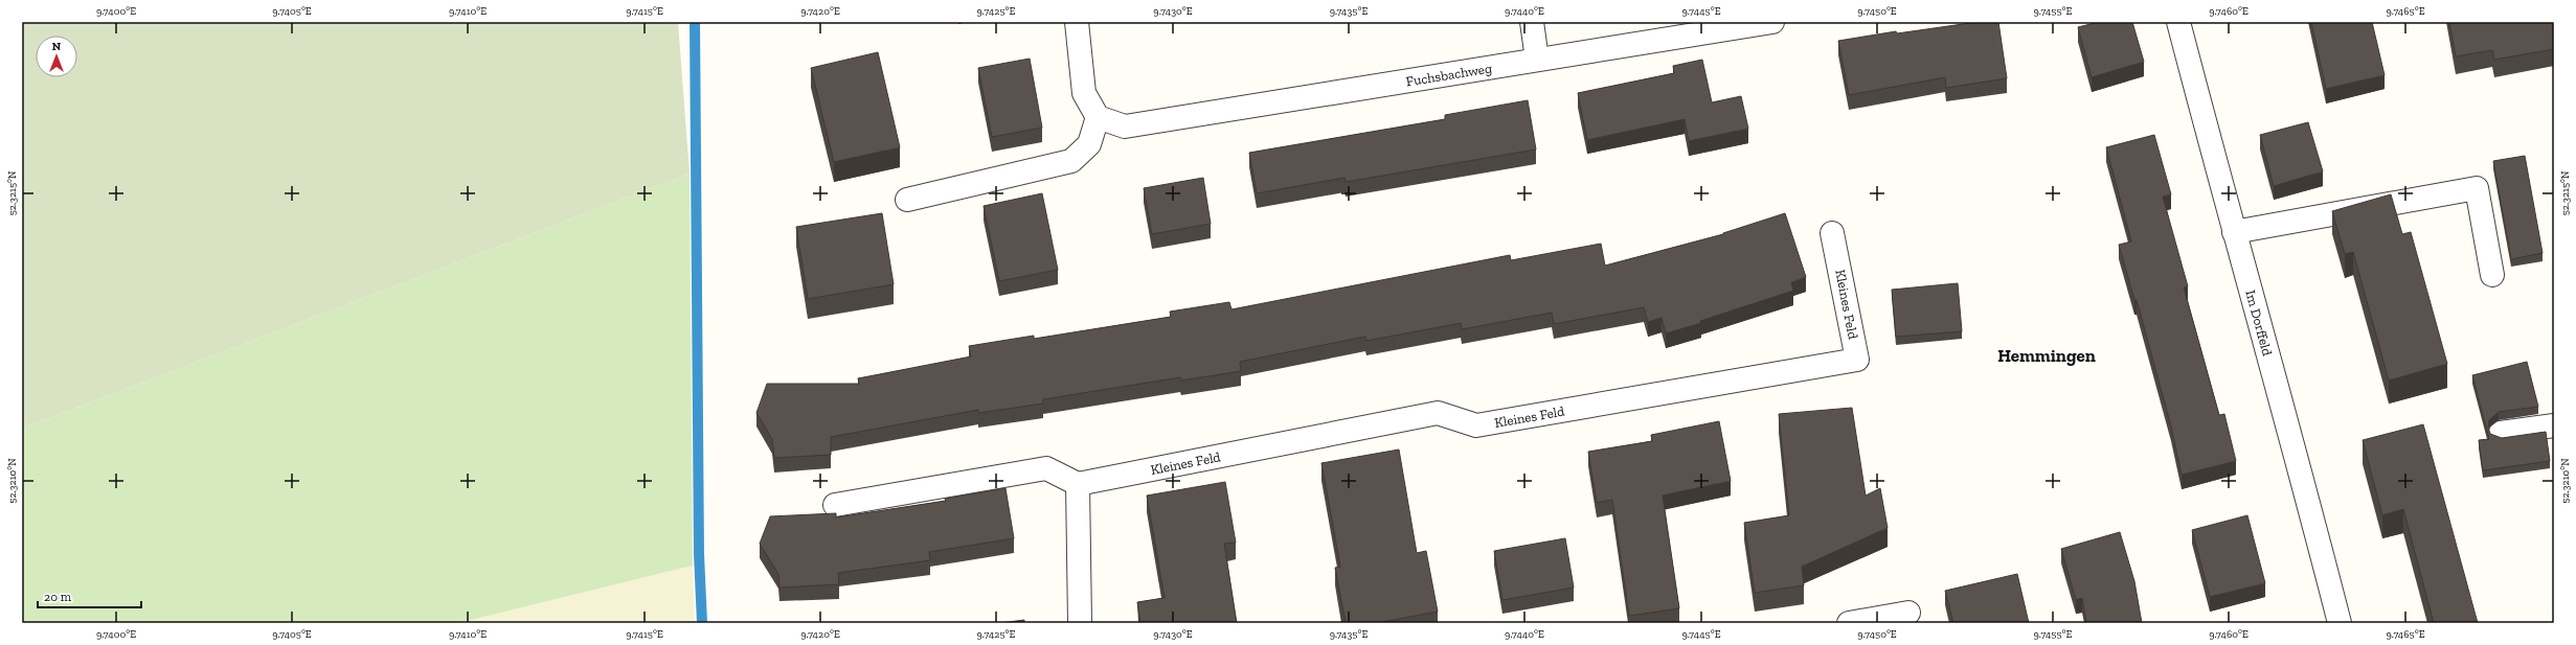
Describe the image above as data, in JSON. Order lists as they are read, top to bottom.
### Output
{
  "streets": {
    "street": ["Fuchsbachweg", "Kleines Feld", "Im Dorffeld"]
  },
  "districts": ["Hemmingen"],
  "scale_bar": "20 m",
  "north": "top",
  "coordinates": [
    "9.7400°E",
    "9.7405°E",
    "9.7410°E",
    "9.7415°E",
    "9.7420°E",
    "9.7425°E",
    "9.7430°E",
    "9.7435°E",
    "9.7440°E",
    "9.7445°E",
    "9.7450°E",
    "9.7455°E",
    "9.7460°E",
    "9.7465°E",
    "52.3215°N",
    "52.3210°N"
  ]
}
